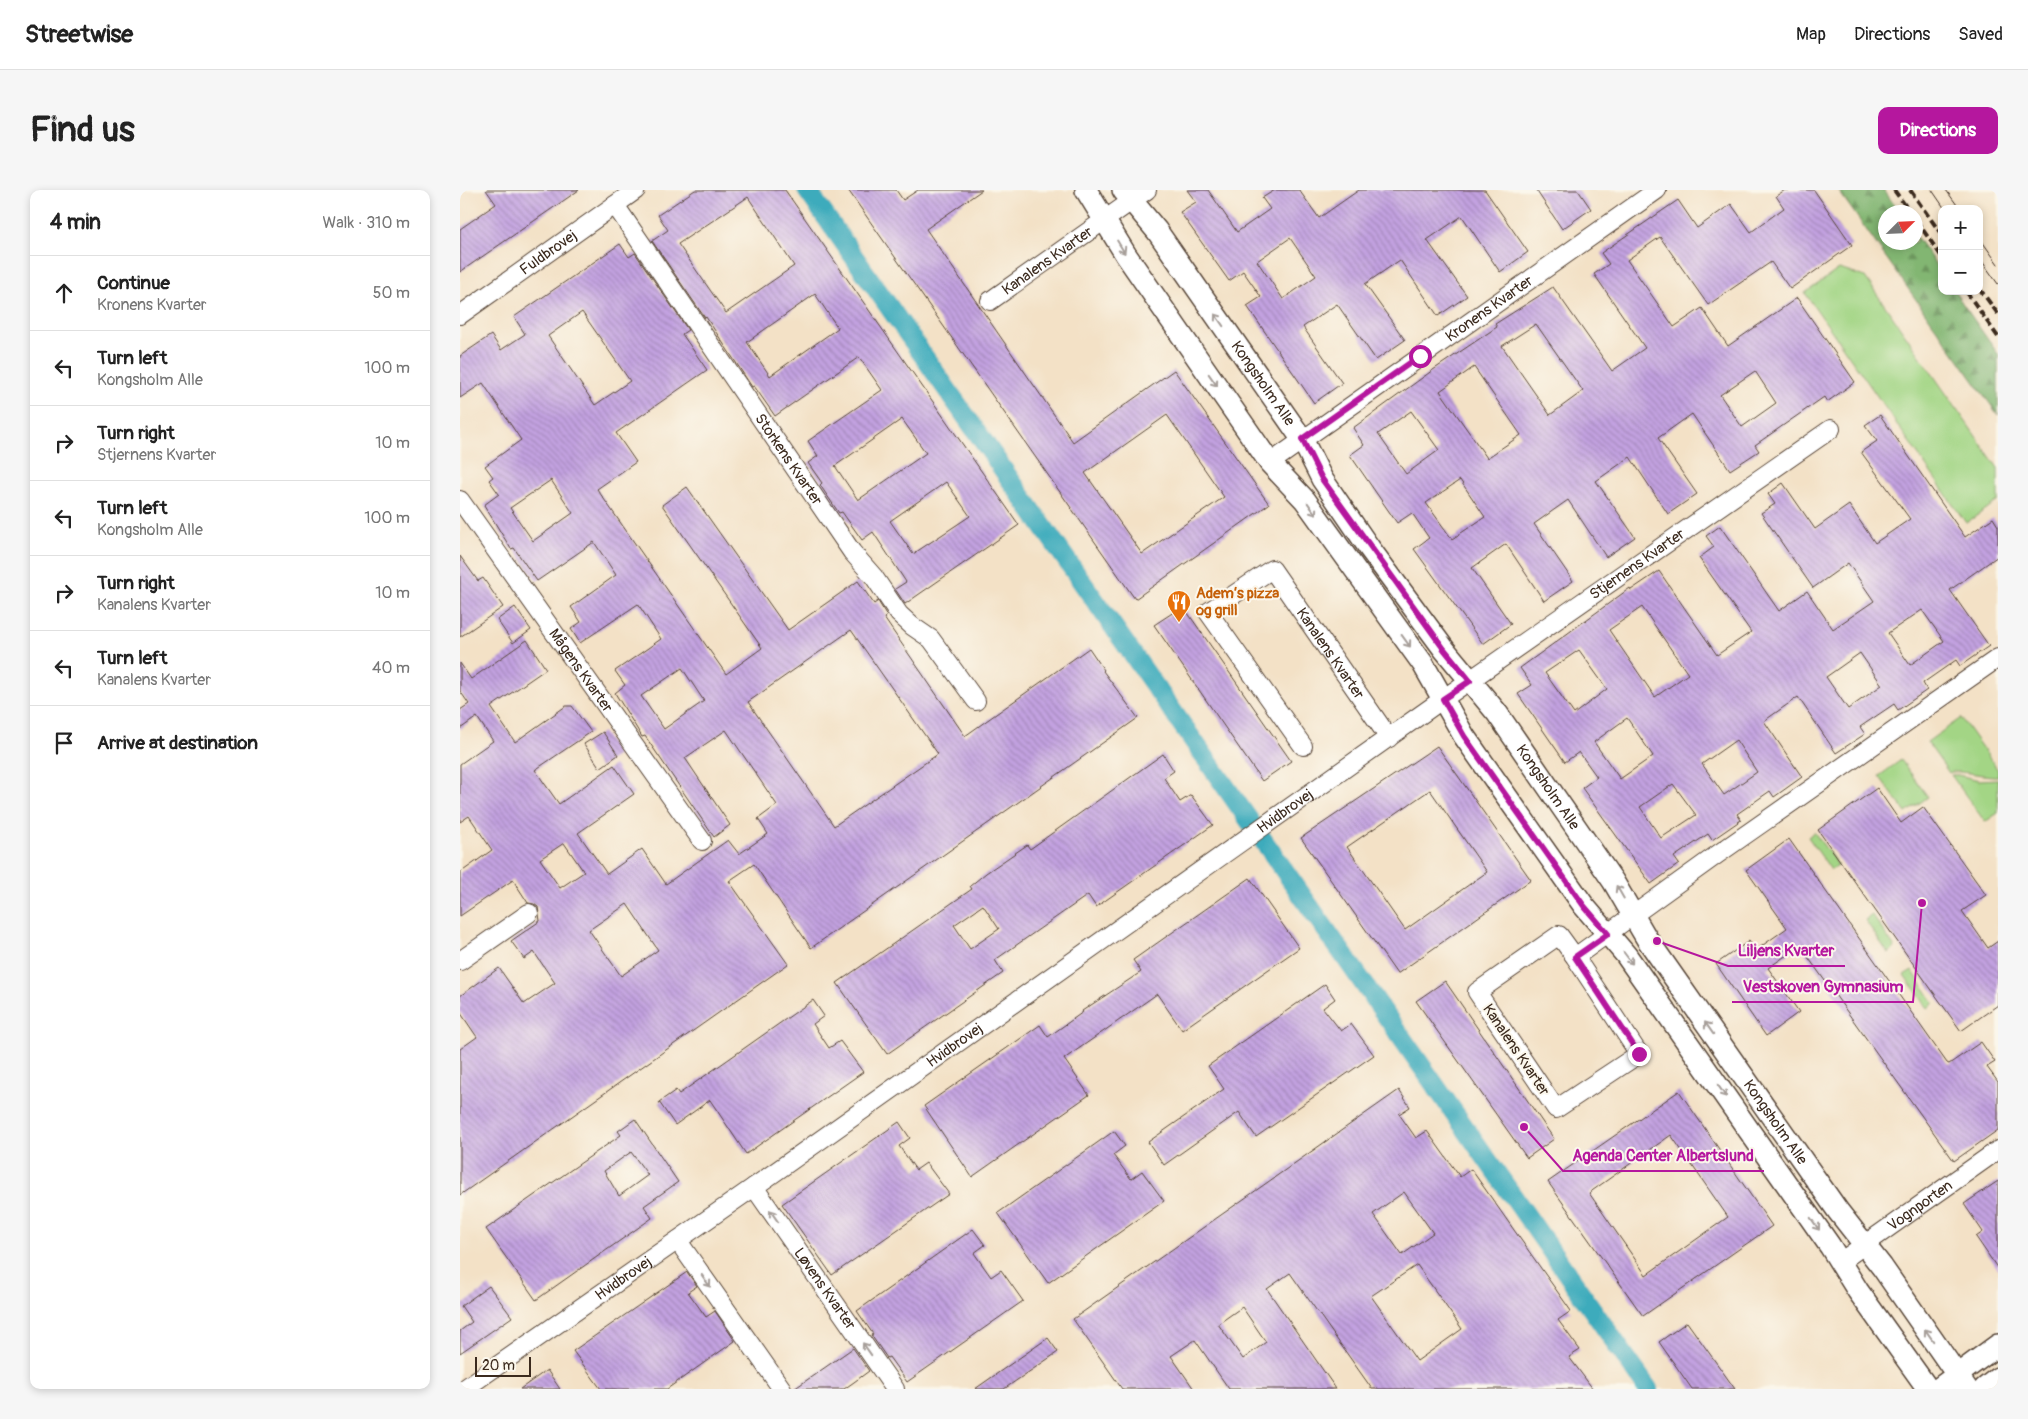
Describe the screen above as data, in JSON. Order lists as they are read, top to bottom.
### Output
{
  "streets": {
    "street": [
      "Fuldbrovej",
      "Kanalens Kvarter",
      "Kronens Kvarter",
      "Kongsholm Alle",
      "Storkens Kvarter",
      "Stjernens Kvarter",
      "Mågens Kvarter",
      "Hvidbrovej",
      "Vognporten",
      "Løvens Kvarter"
    ]
  },
  "crossings": [
    ["Fuldbrovej", "Storkens Kvarter"],
    ["Kanalens Kvarter", "Kongsholm Alle"],
    ["Kanalens Kvarter", "Hvidbrovej"],
    ["Kronens Kvarter", "Kongsholm Alle"],
    ["Kongsholm Alle", "Stjernens Kvarter"],
    ["Kongsholm Alle", "Hvidbrovej"],
    ["Kongsholm Alle", "Vognporten"],
    ["Stjernens Kvarter", "Hvidbrovej"],
    ["Hvidbrovej", "Løvens Kvarter"]
  ],
  "places": {
    "restaurant": ["Adem’s pizza og grill"],
    "other": ["Vestskoven Gymnasium", "Liljens Kvarter", "Agenda Center Albertslund"]
  },
  "scale_bar": "20 m",
  "north": "top right",
  "page": {
    "header": "Streetwise",
    "nav": ["Map", "Directions", "Saved"],
    "buttons": "Directions",
    "title": "Find us",
    "heading": ["4 min", "Walk · 310 m"],
    "map_buttons": ["+", "−"],
    "list": [
      ["Continue", "Kronens Kvarter", "50 m"],
      ["Turn left", "Kongsholm Alle", "100 m"],
      ["Turn right", "Stjernens Kvarter", "10 m"],
      ["Turn left", "Kongsholm Alle", "100 m"],
      ["Turn right", "Kanalens Kvarter", "10 m"],
      ["Turn left", "Kanalens Kvarter", "40 m"],
      "Arrive at destination"
    ],
    "scale": "20 m"
  }
}
